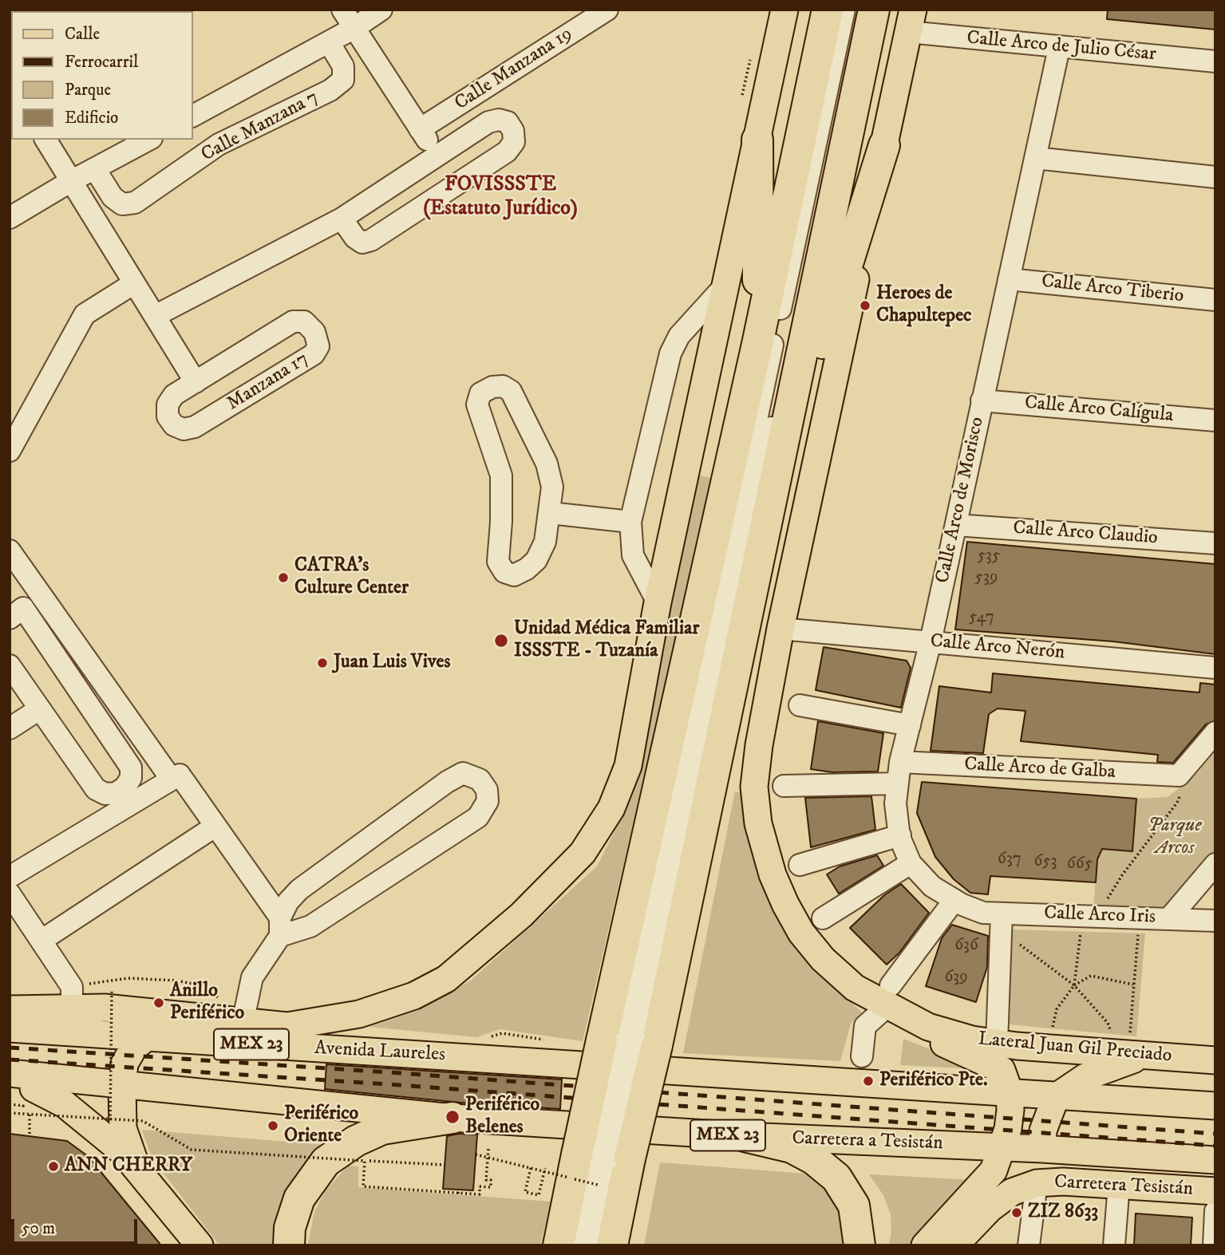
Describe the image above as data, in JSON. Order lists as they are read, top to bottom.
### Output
{
  "streets": {
    "main road": [
      "MEX 23",
      "Lateral Juan Gil Preciado",
      "Avenida Laureles",
      "Carretera a Tesistán",
      "Carretera Tesistán"
    ],
    "street": [
      "Calle Arco de Julio César",
      "Calle Manzana 19",
      "Calle Manzana 7",
      "Calle Arco Tiberio",
      "Manzana 17",
      "Calle Arco Calígula",
      "Calle Arco de Morisco",
      "Calle Arco Claudio",
      "Calle Arco Nerón",
      "Calle Arco de Galba",
      "Calle Arco Iris"
    ]
  },
  "crossings": [
    ["Calle Arco de Julio César", "Calle Arco de Morisco"],
    ["Calle Arco de Julio César", "Lateral Juan Gil Preciado"],
    ["Calle Arco Tiberio", "Calle Arco de Morisco"],
    ["Calle Arco Calígula", "Calle Arco de Morisco"],
    ["Calle Arco de Morisco", "Calle Arco Claudio"],
    ["Calle Arco de Morisco", "Calle Arco Nerón"],
    ["Calle Arco de Morisco", "Calle Arco de Galba"],
    ["Calle Arco de Morisco", "Calle Arco Iris"],
    ["Calle Arco Nerón", "Lateral Juan Gil Preciado"],
    ["MEX 23", "Avenida Laureles"],
    ["MEX 23", "Carretera a Tesistán"]
  ],
  "districts": ["FOVISSSTE (Estatuto Jurídico)"],
  "parks": ["Parque Arcos"],
  "places": [
    "Heroes de Chapultepec",
    "CATRA's Culture Center",
    "Unidad Médica Familiar ISSSTE - Tuzanía",
    "Juan Luis Vives",
    "Anillo Periférico",
    "Periférico Pte.",
    "Periférico Belenes",
    "Periférico Oriente",
    "ANN CHERRY",
    "ZIZ 8633"
  ],
  "house_numbers": [
    "535",
    "539",
    "547",
    "637",
    "653",
    "665",
    "636",
    "639"
  ],
  "legend": [
    "Calle",
    "Ferrocarril",
    "Parque",
    "Edificio"
  ],
  "scale_bar": "50 m"
}
